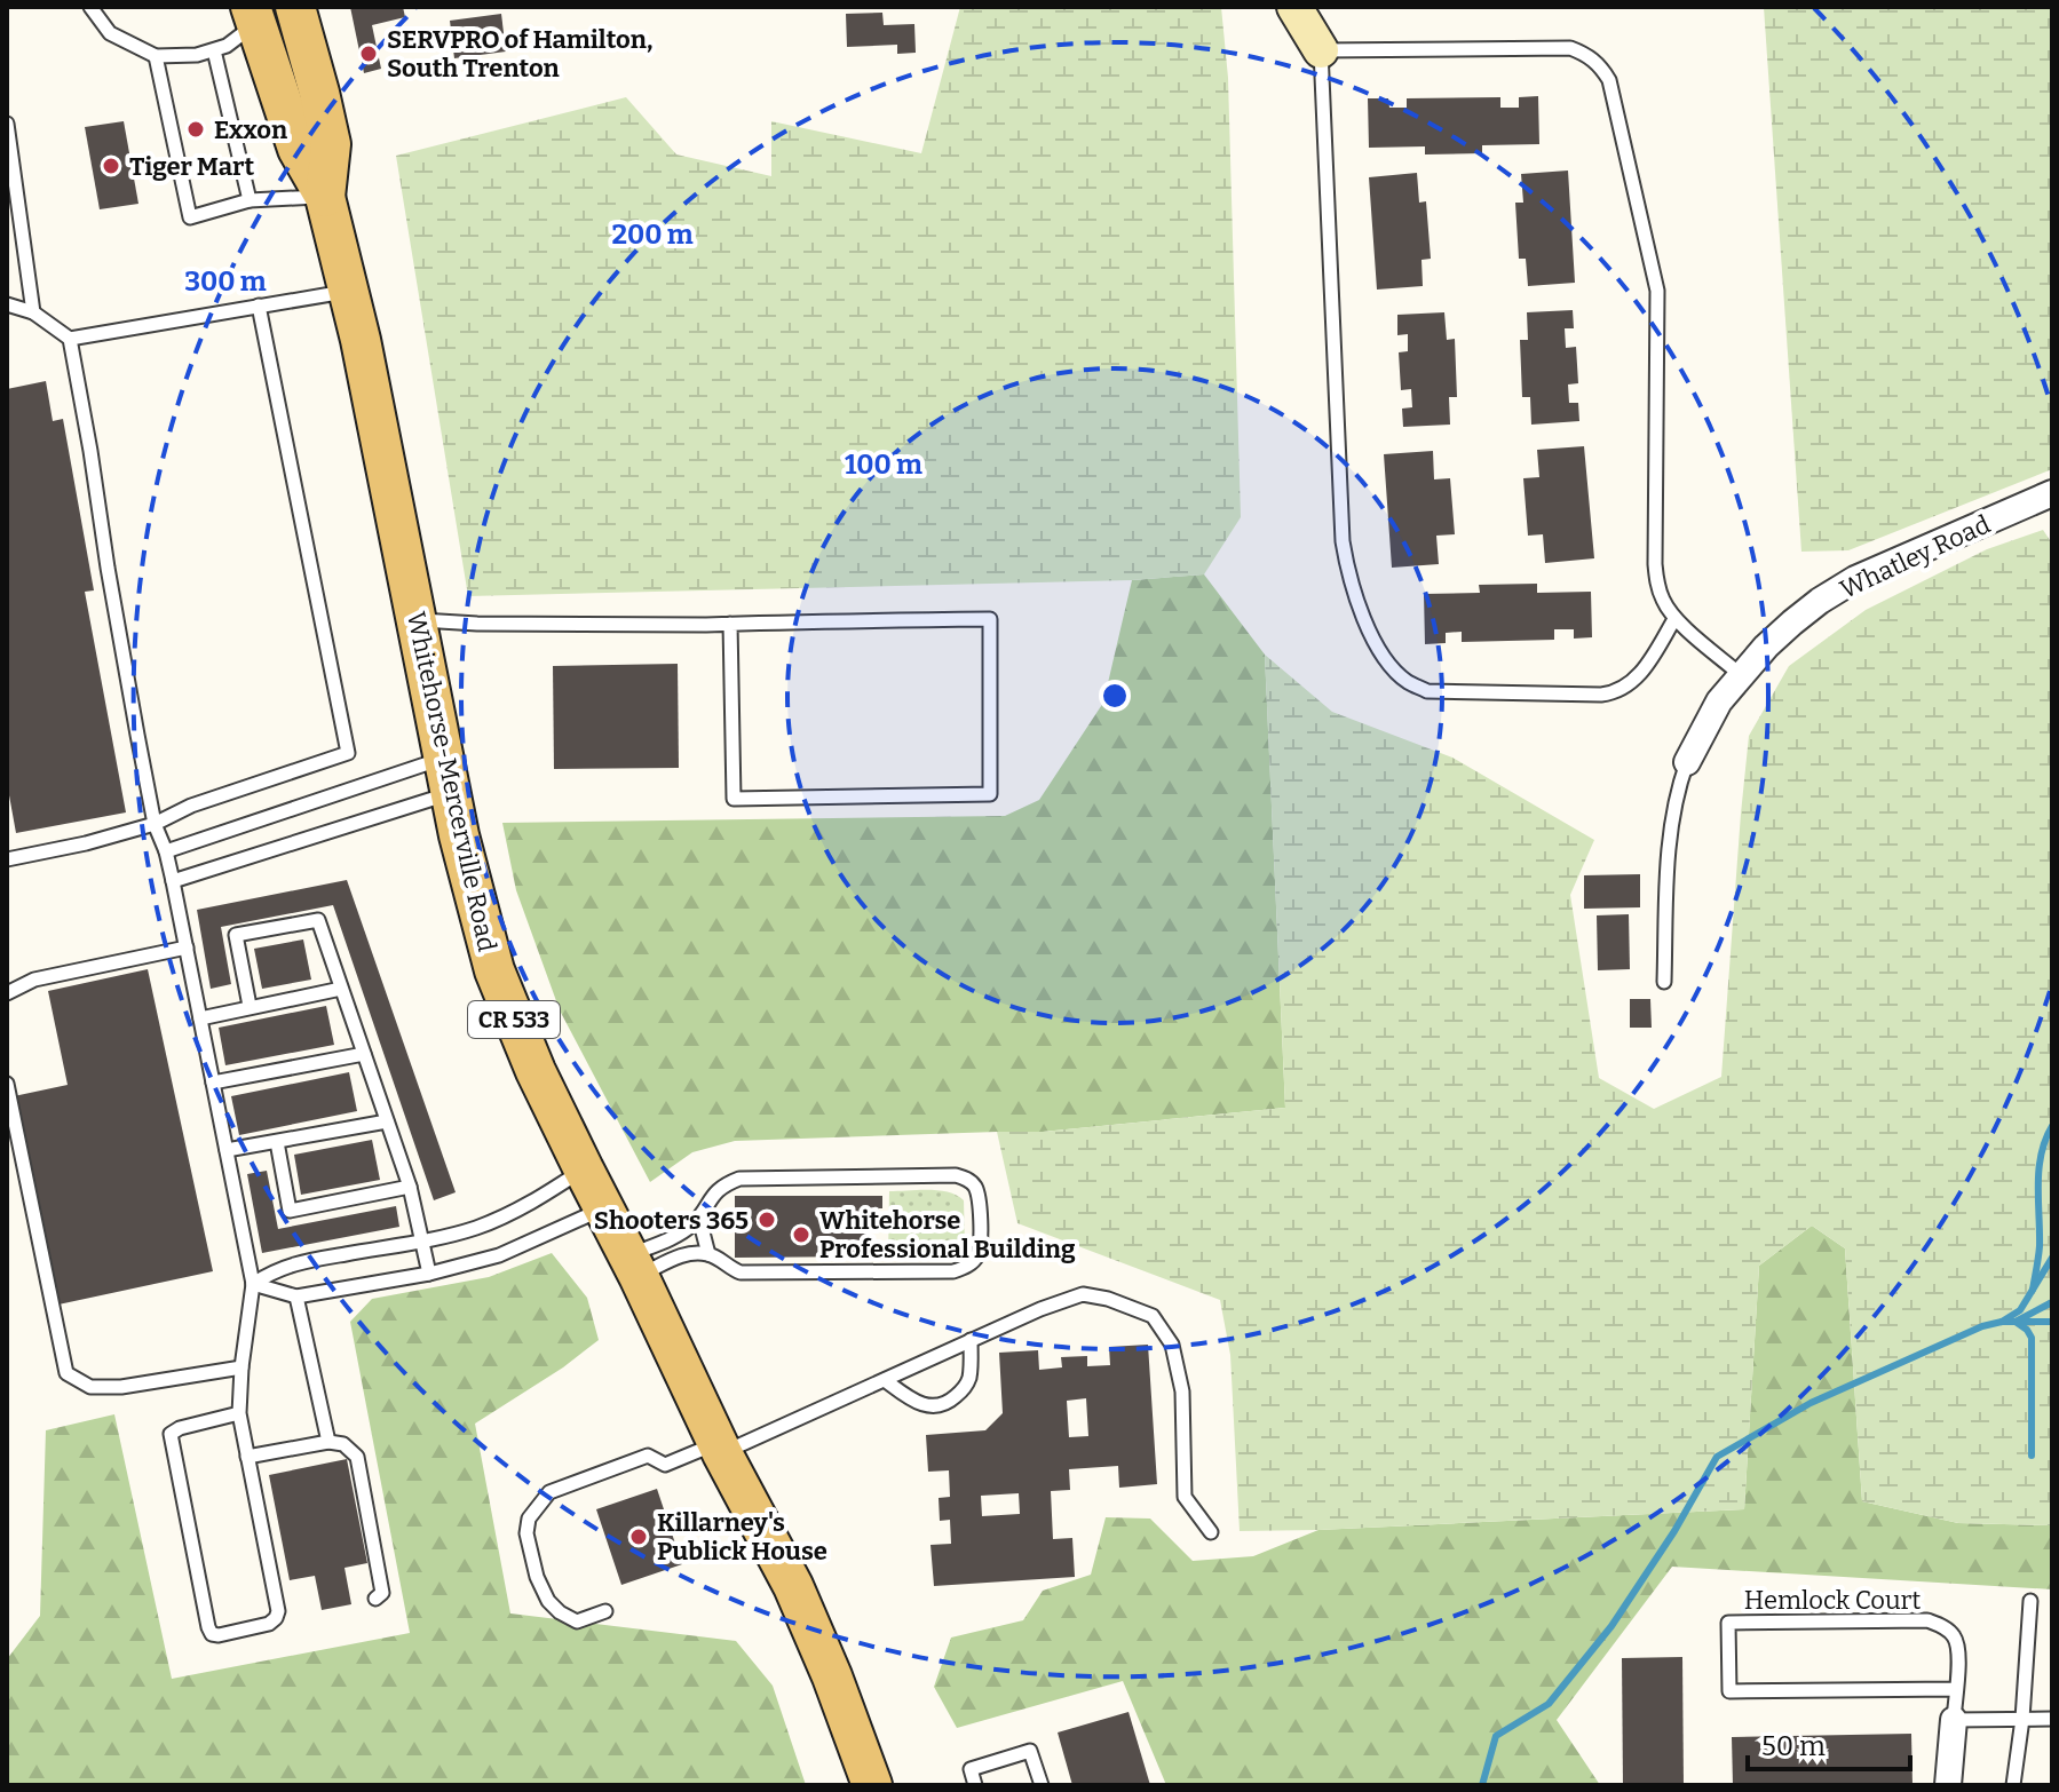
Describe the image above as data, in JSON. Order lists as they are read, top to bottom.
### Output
{
  "streets": {
    "main road": ["Whitehorse-Mercerville Road", "CR 533"],
    "street": ["Whatley Road"],
    "lane": ["Hemlock Court"]
  },
  "places": [
    "SERVPRO of Hamilton, South Trenton",
    "Exxon",
    "Tiger Mart",
    "Shooters 365",
    "Whitehorse Professional Building",
    "Killarney's Publick House"
  ],
  "scale_bar": "50 m",
  "rings": ["200 m", "300 m", "100 m"]
}
